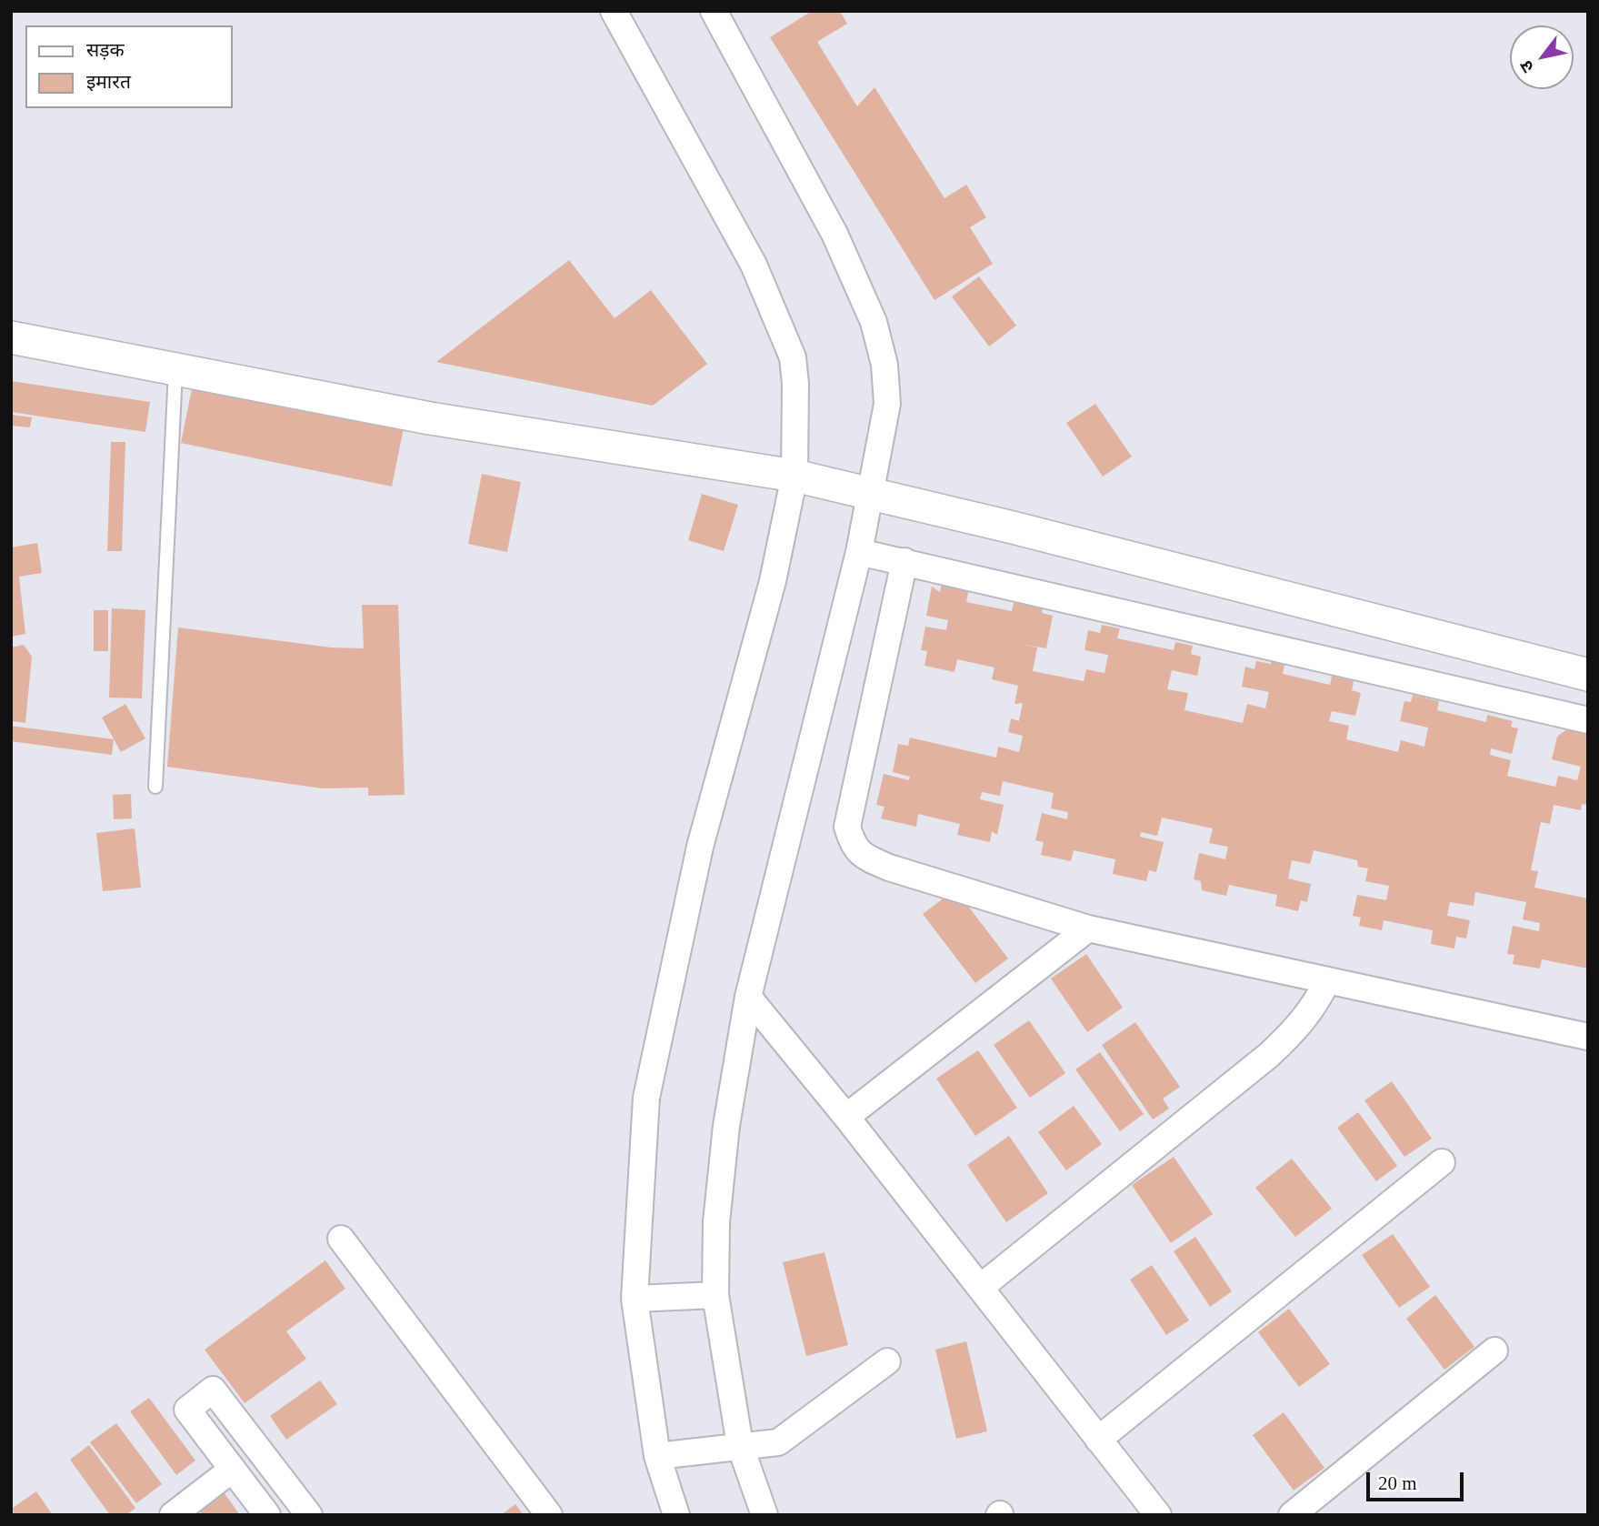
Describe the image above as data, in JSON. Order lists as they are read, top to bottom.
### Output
{
  "legend": ["सड़क", "इमारत"],
  "scale_bar": "20 m",
  "north": "bottom left"
}
